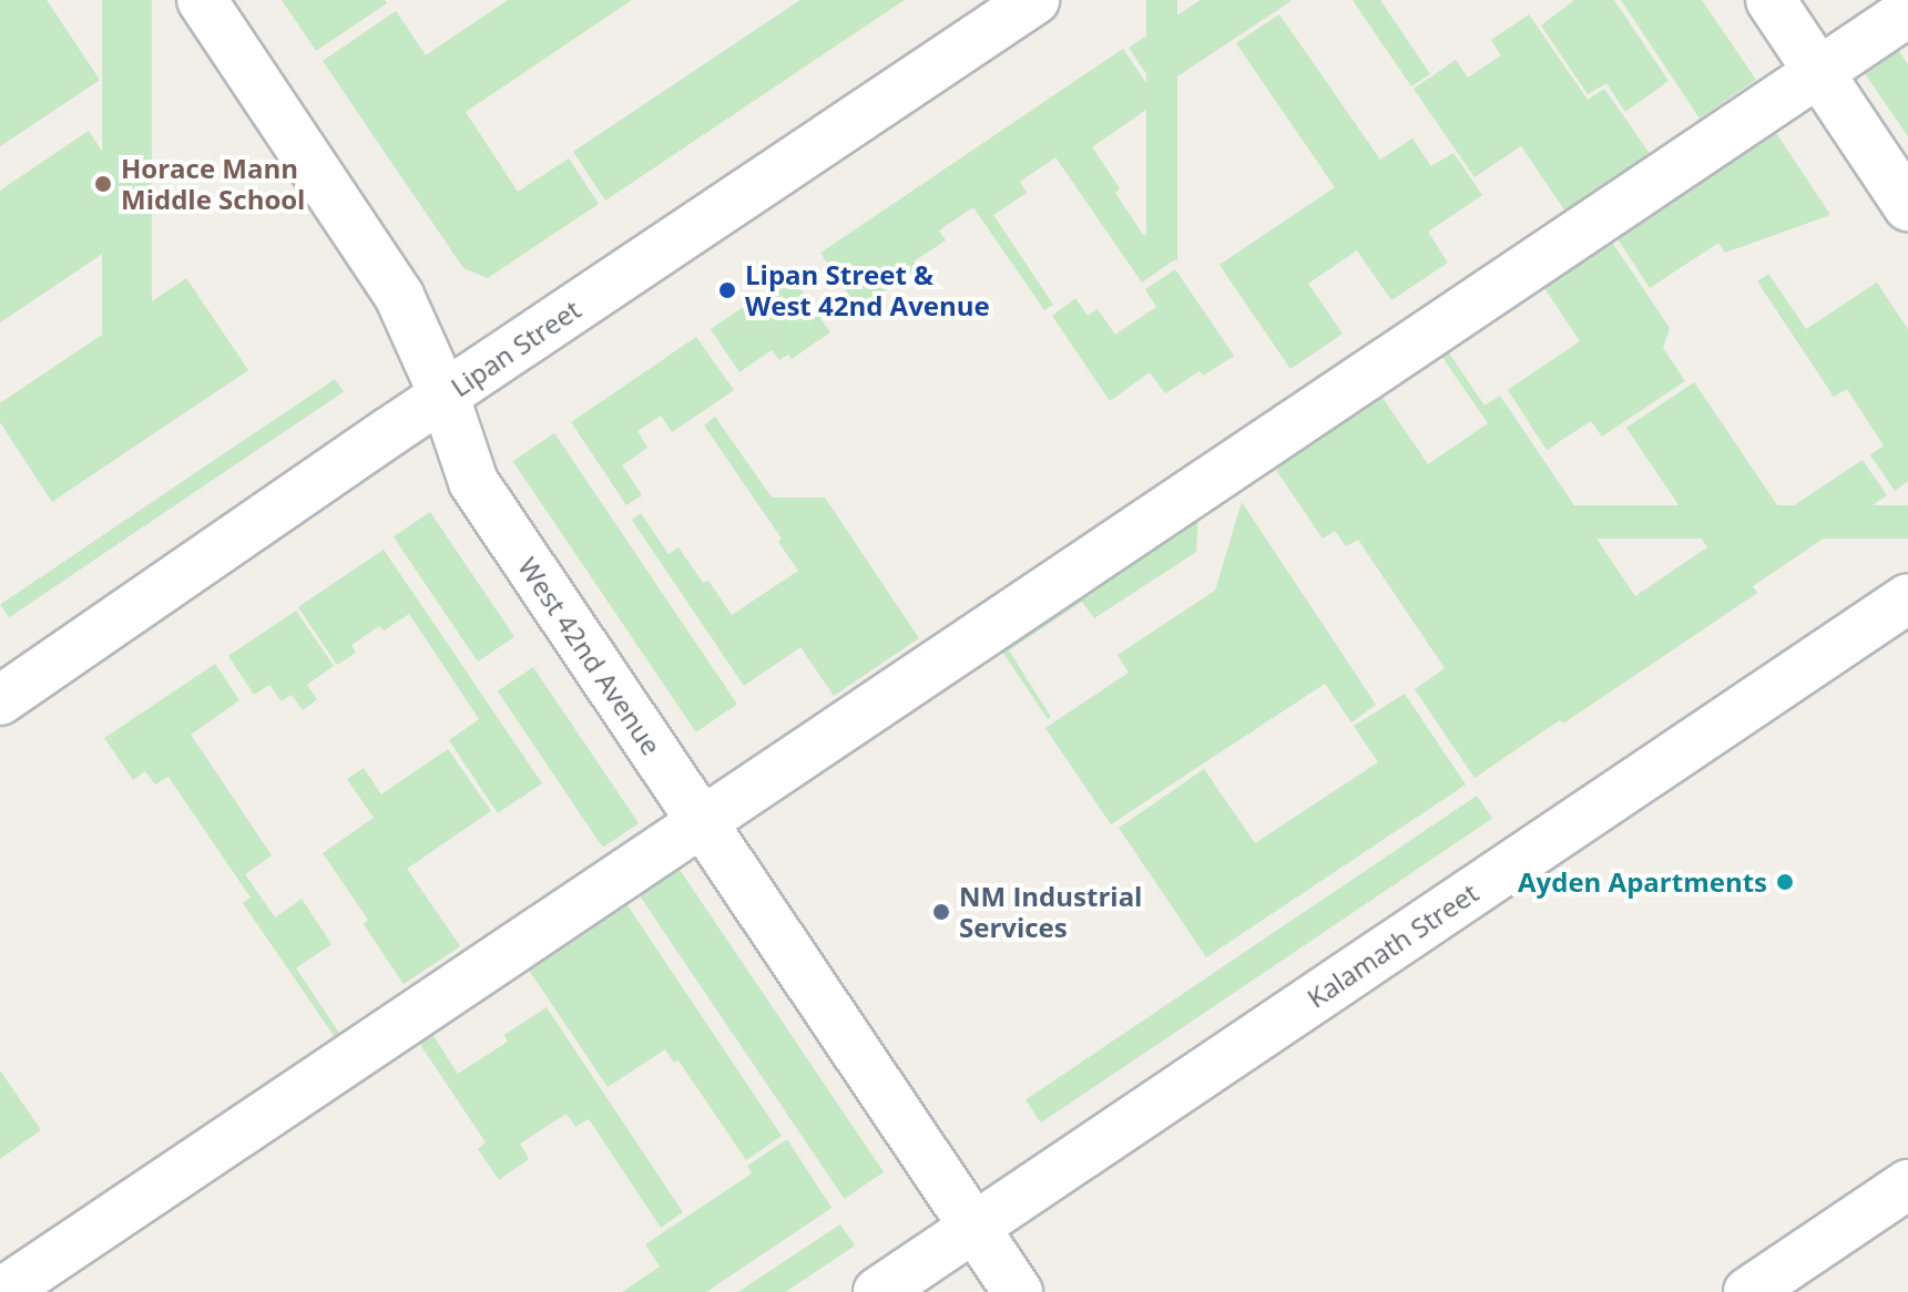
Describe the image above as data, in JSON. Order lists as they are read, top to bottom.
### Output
{
  "streets": {
    "street": ["Lipan Street", "West 42nd Avenue", "Kalamath Street"]
  },
  "crossings": [
    ["Lipan Street", "West 42nd Avenue"],
    ["West 42nd Avenue", "Kalamath Street"]
  ],
  "places": [
    "Horace Mann Middle School",
    "Lipan Street & West 42nd Avenue",
    "Ayden Apartments",
    "NM Industrial Services"
  ]
}
